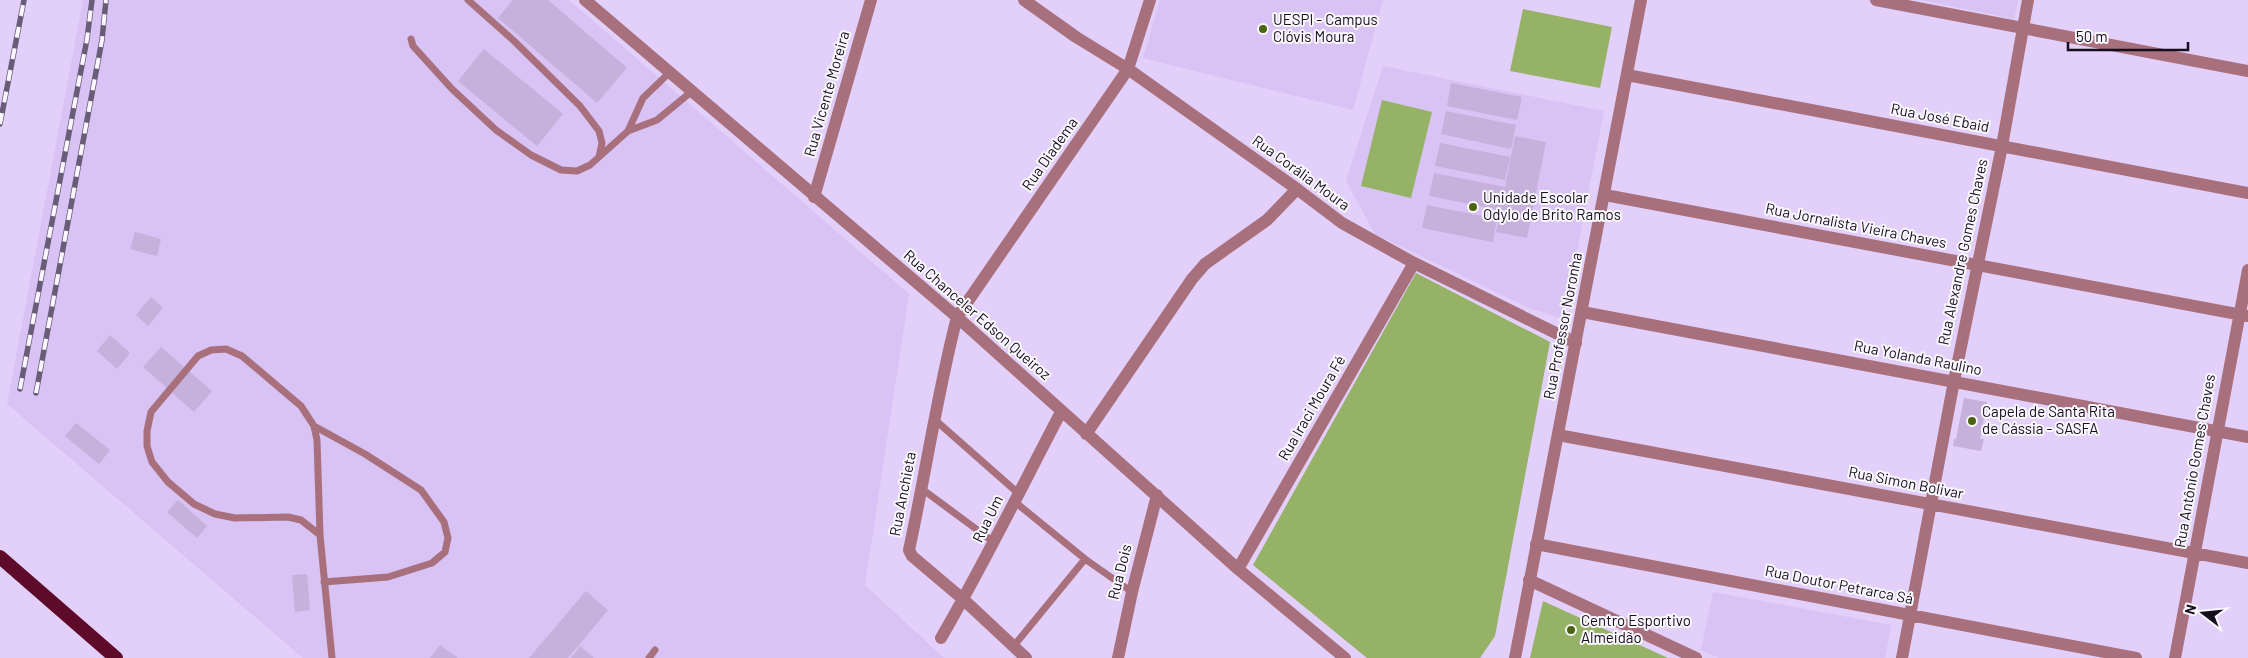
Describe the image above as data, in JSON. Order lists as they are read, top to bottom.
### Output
{
  "streets": {
    "street": [
      "Rua Vicente Moreira",
      "Rua José Ebaid",
      "Rua Diadema",
      "Rua Corália Moura",
      "Rua Jornalista Vieira Chaves",
      "Rua Alexandre Gomes Chaves",
      "Rua Chanceler Edson Queiroz",
      "Rua Professor Noronha",
      "Rua Yolanda Raulino",
      "Rua Iraci Moura Fé",
      "Rua Antônio Gomes Chaves",
      "Rua Simon Bolivar",
      "Rua Anchieta",
      "Rua Um",
      "Rua Dois",
      "Rua Doutor Petrarca Sá"
    ]
  },
  "crossings": [
    ["Rua Vicente Moreira", "Rua Chanceler Edson Queiroz"],
    ["Rua José Ebaid", "Rua Alexandre Gomes Chaves"],
    ["Rua José Ebaid", "Rua Professor Noronha"],
    ["Rua Diadema", "Rua Corália Moura"],
    ["Rua Diadema", "Rua Chanceler Edson Queiroz"],
    ["Rua Diadema", "Rua Anchieta"],
    ["Rua Corália Moura", "Rua Professor Noronha"],
    ["Rua Corália Moura", "Rua Iraci Moura Fé"],
    ["Rua Jornalista Vieira Chaves", "Rua Alexandre Gomes Chaves"],
    ["Rua Jornalista Vieira Chaves", "Rua Professor Noronha"],
    ["Rua Jornalista Vieira Chaves", "Rua Antônio Gomes Chaves"],
    ["Rua Alexandre Gomes Chaves", "Rua Yolanda Raulino"],
    ["Rua Alexandre Gomes Chaves", "Rua Simon Bolivar"],
    ["Rua Alexandre Gomes Chaves", "Rua Doutor Petrarca Sá"],
    ["Rua Chanceler Edson Queiroz", "Rua Iraci Moura Fé"],
    ["Rua Chanceler Edson Queiroz", "Rua Anchieta"],
    ["Rua Chanceler Edson Queiroz", "Rua Um"],
    ["Rua Chanceler Edson Queiroz", "Rua Dois"],
    ["Rua Professor Noronha", "Rua Yolanda Raulino"],
    ["Rua Professor Noronha", "Rua Simon Bolivar"],
    ["Rua Professor Noronha", "Rua Doutor Petrarca Sá"],
    ["Rua Yolanda Raulino", "Rua Antônio Gomes Chaves"],
    ["Rua Antônio Gomes Chaves", "Rua Simon Bolivar"],
    ["Rua Anchieta", "Rua Um"]
  ],
  "places": [
    "UESPI - Campus Clóvis Moura",
    "Unidade Escolar Odylo de Brito Ramos",
    "Capela de Santa Rita de Cássia - SASFA",
    "Centro Esportivo Almeidão"
  ],
  "scale_bar": "50 m",
  "north": "left"
}
